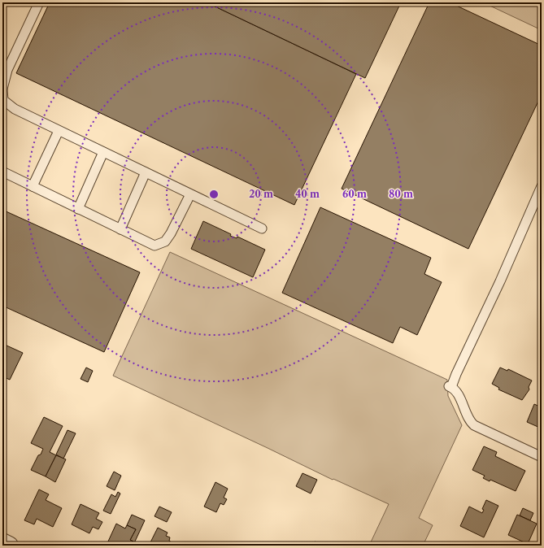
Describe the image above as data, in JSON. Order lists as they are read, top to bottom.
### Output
{
  "rings": [
    "20 m",
    "40 m",
    "60 m",
    "80 m"
  ]
}
